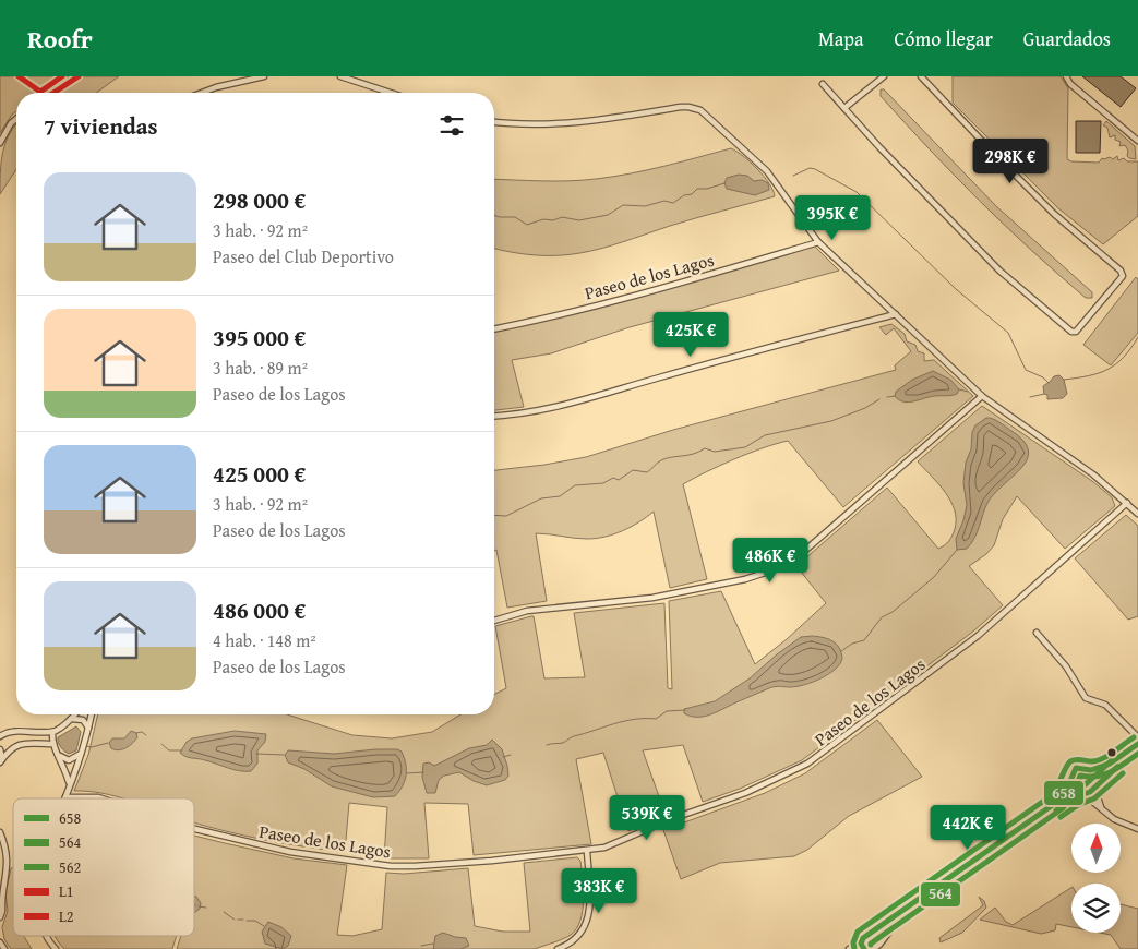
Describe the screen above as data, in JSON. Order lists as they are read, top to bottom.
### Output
{
  "streets": {
    "street": ["Paseo de los Lagos"]
  },
  "lines": [
    "transit line L1",
    "transit line L2",
    "transit line 562",
    "transit line 658",
    "transit line 564"
  ],
  "legend": [
    "658",
    "564",
    "562",
    "L1",
    "L2"
  ],
  "north": "top",
  "page": {
    "header": "Roofr",
    "nav": ["Mapa", "Cómo llegar", "Guardados"],
    "heading": "7 viviendas",
    "price": [
      "298K €",
      "395K €",
      "425K €",
      "486K €",
      "539K €",
      "442K €",
      "383K €"
    ],
    "list": [
      {
        "name": "298 000 €",
        "note": "3 hab. · 92 m² · Paseo del Club Deportivo"
      },
      {
        "name": "395 000 €",
        "note": "3 hab. · 89 m² · Paseo de los Lagos"
      },
      {
        "name": "425 000 €",
        "note": "3 hab. · 92 m² · Paseo de los Lagos"
      },
      {
        "name": "486 000 €",
        "note": "4 hab. · 148 m² · Paseo de los Lagos"
      }
    ]
  }
}
